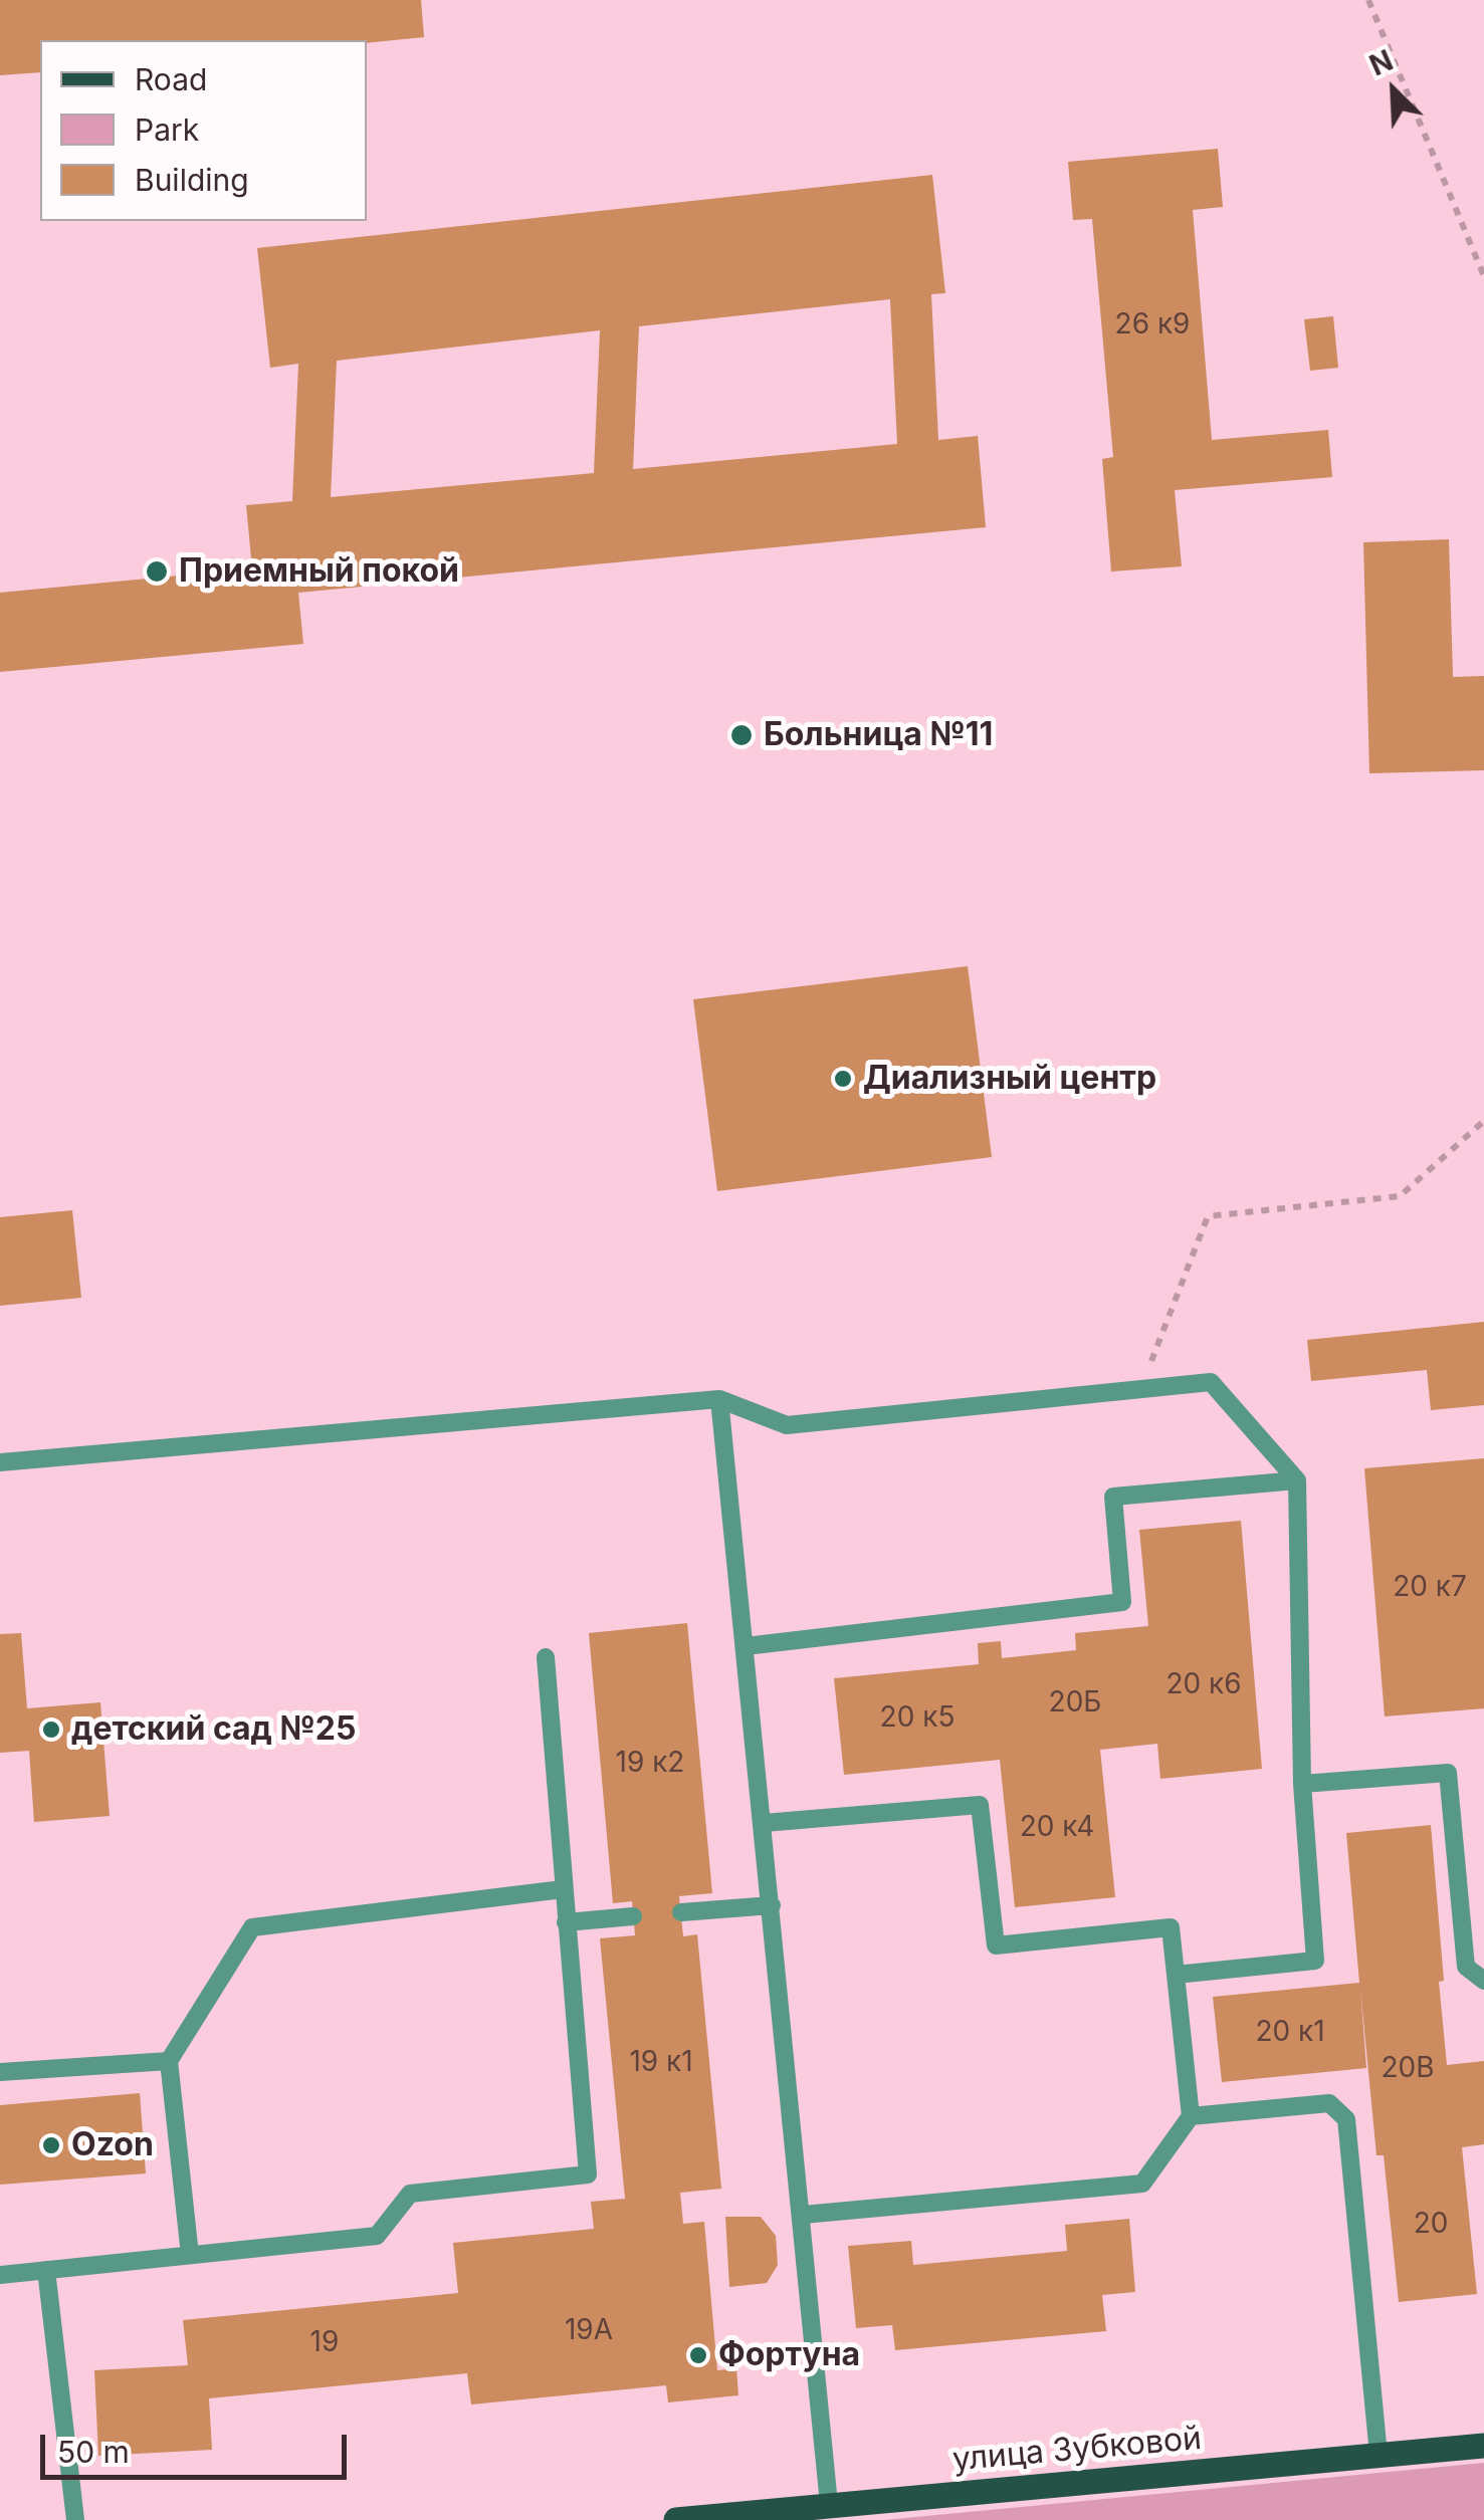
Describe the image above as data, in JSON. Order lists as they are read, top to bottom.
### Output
{
  "streets": {
    "main road": ["улица Зубковой"]
  },
  "places": [
    "Приемный покой",
    "Больница №11",
    "Диализный центр",
    "детский сад №25",
    "Ozon",
    "Фортуна"
  ],
  "house_numbers": [
    "26 к9",
    "20 к7",
    "20 к6",
    "20Б",
    "20 к5",
    "19 к2",
    "20 к4",
    "20 к1",
    "19 к1",
    "20В",
    "20",
    "19А",
    "19"
  ],
  "legend": ["Road", "Park", "Building"],
  "scale_bar": "50 m",
  "north": "top left"
}
